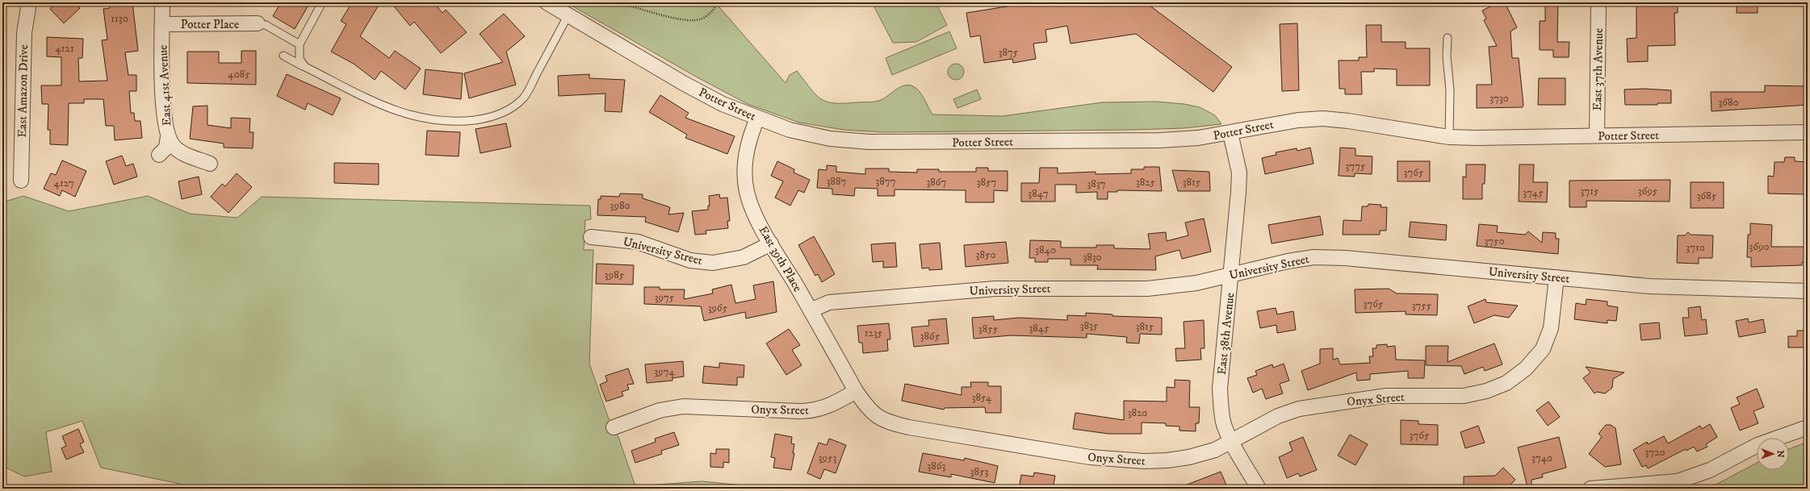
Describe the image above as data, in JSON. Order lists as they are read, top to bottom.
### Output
{
  "streets": {
    "street": [
      "Potter Place",
      "East 37th Avenue",
      "East 41st Avenue",
      "East Amazon Drive",
      "Potter Street",
      "University Street",
      "East 39th Place",
      "East 38th Avenue",
      "Onyx Street"
    ]
  },
  "crossings": [
    ["Potter Place", "East 41st Avenue"],
    ["East 37th Avenue", "Potter Street"],
    ["Potter Street", "East 39th Place"],
    ["Potter Street", "East 38th Avenue"],
    ["University Street", "East 39th Place"],
    ["University Street", "East 38th Avenue"],
    ["University Street", "Onyx Street"],
    ["East 39th Place", "Onyx Street"],
    ["East 38th Avenue", "Onyx Street"]
  ],
  "house_numbers": [
    "1130",
    "4121",
    "3875",
    "4085",
    "3730",
    "3680",
    "3775",
    "3765",
    "3887",
    "3877",
    "3867",
    "3857",
    "3825",
    "3815",
    "4127",
    "3837",
    "3715",
    "3695",
    "3745",
    "3847",
    "3685",
    "3980",
    "3750",
    "3690",
    "3710",
    "3840",
    "3850",
    "3830",
    "3985",
    "3975",
    "3765",
    "3755",
    "3965",
    "3835",
    "3815",
    "3845",
    "3855",
    "1235",
    "3865",
    "3974",
    "3854",
    "3820",
    "3765",
    "3720",
    "3953",
    "3740",
    "3863",
    "3853"
  ],
  "north": "right"
}
